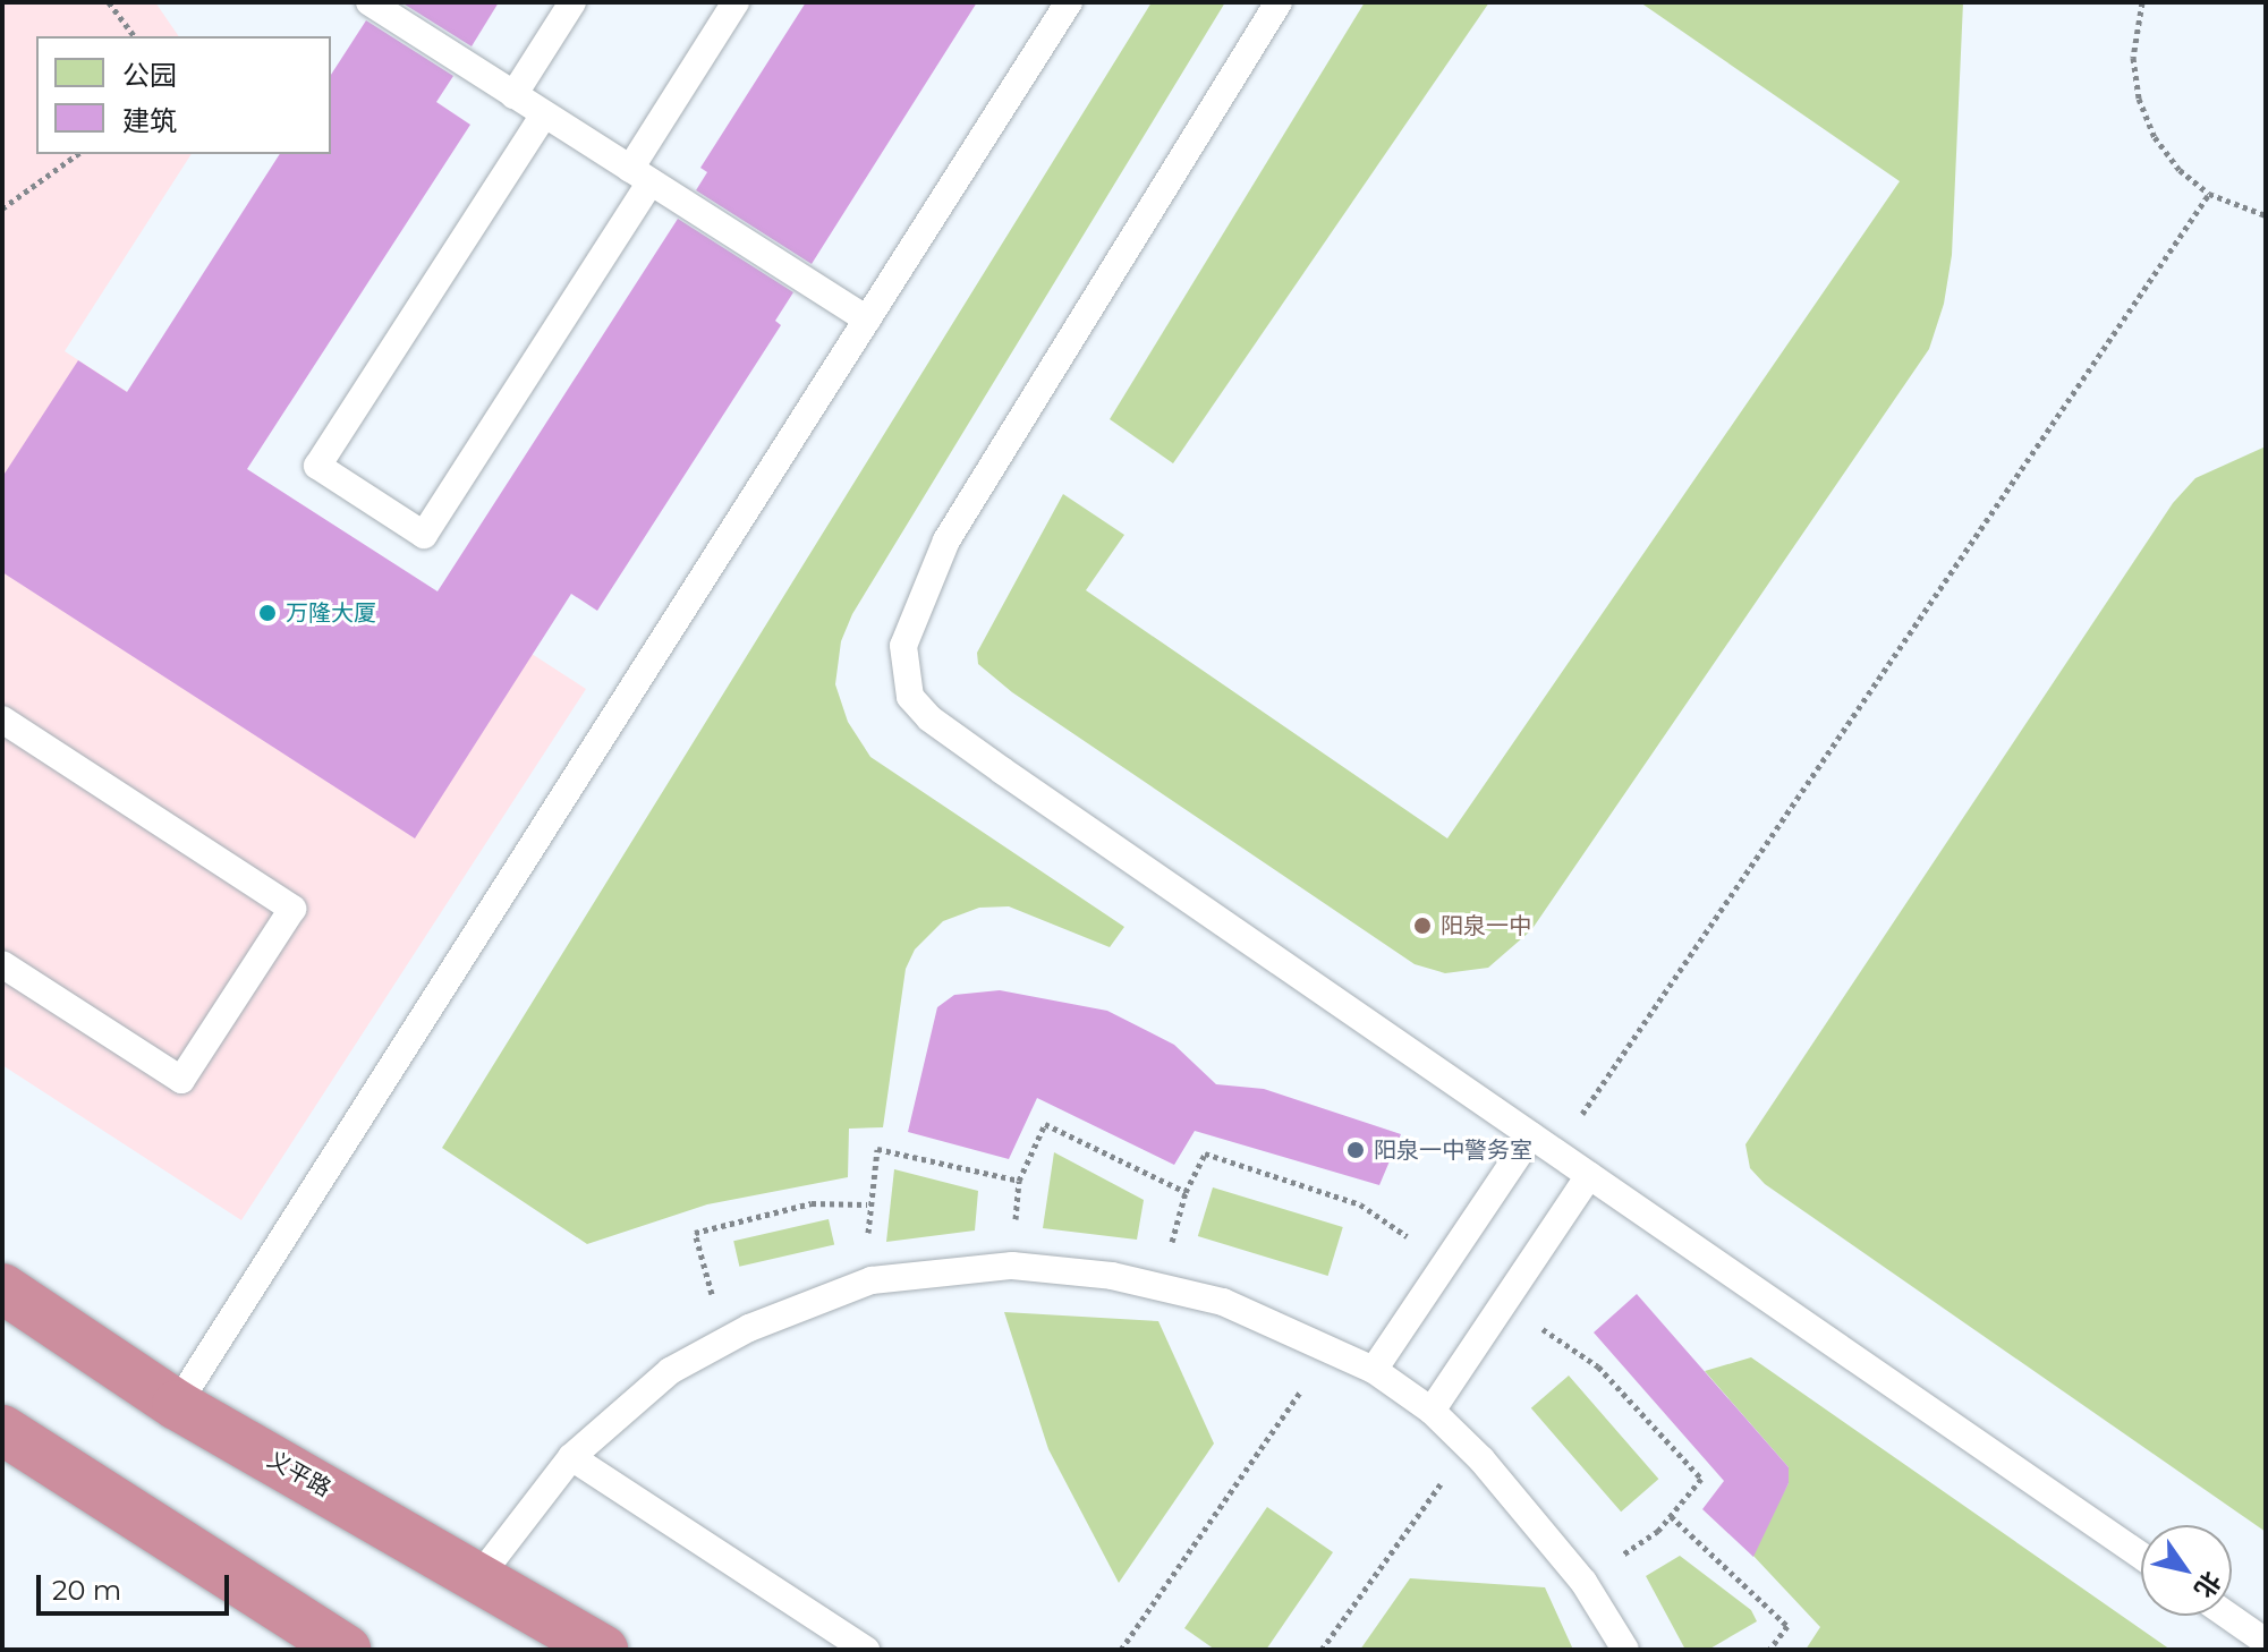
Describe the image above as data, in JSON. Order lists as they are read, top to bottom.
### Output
{
  "streets": {
    "highway": ["义平路"]
  },
  "places": ["万隆大厦", "阳泉一中", "阳泉一中警务室"],
  "legend": ["公园", "建筑"],
  "scale_bar": "20 m",
  "north": "bottom right"
}
